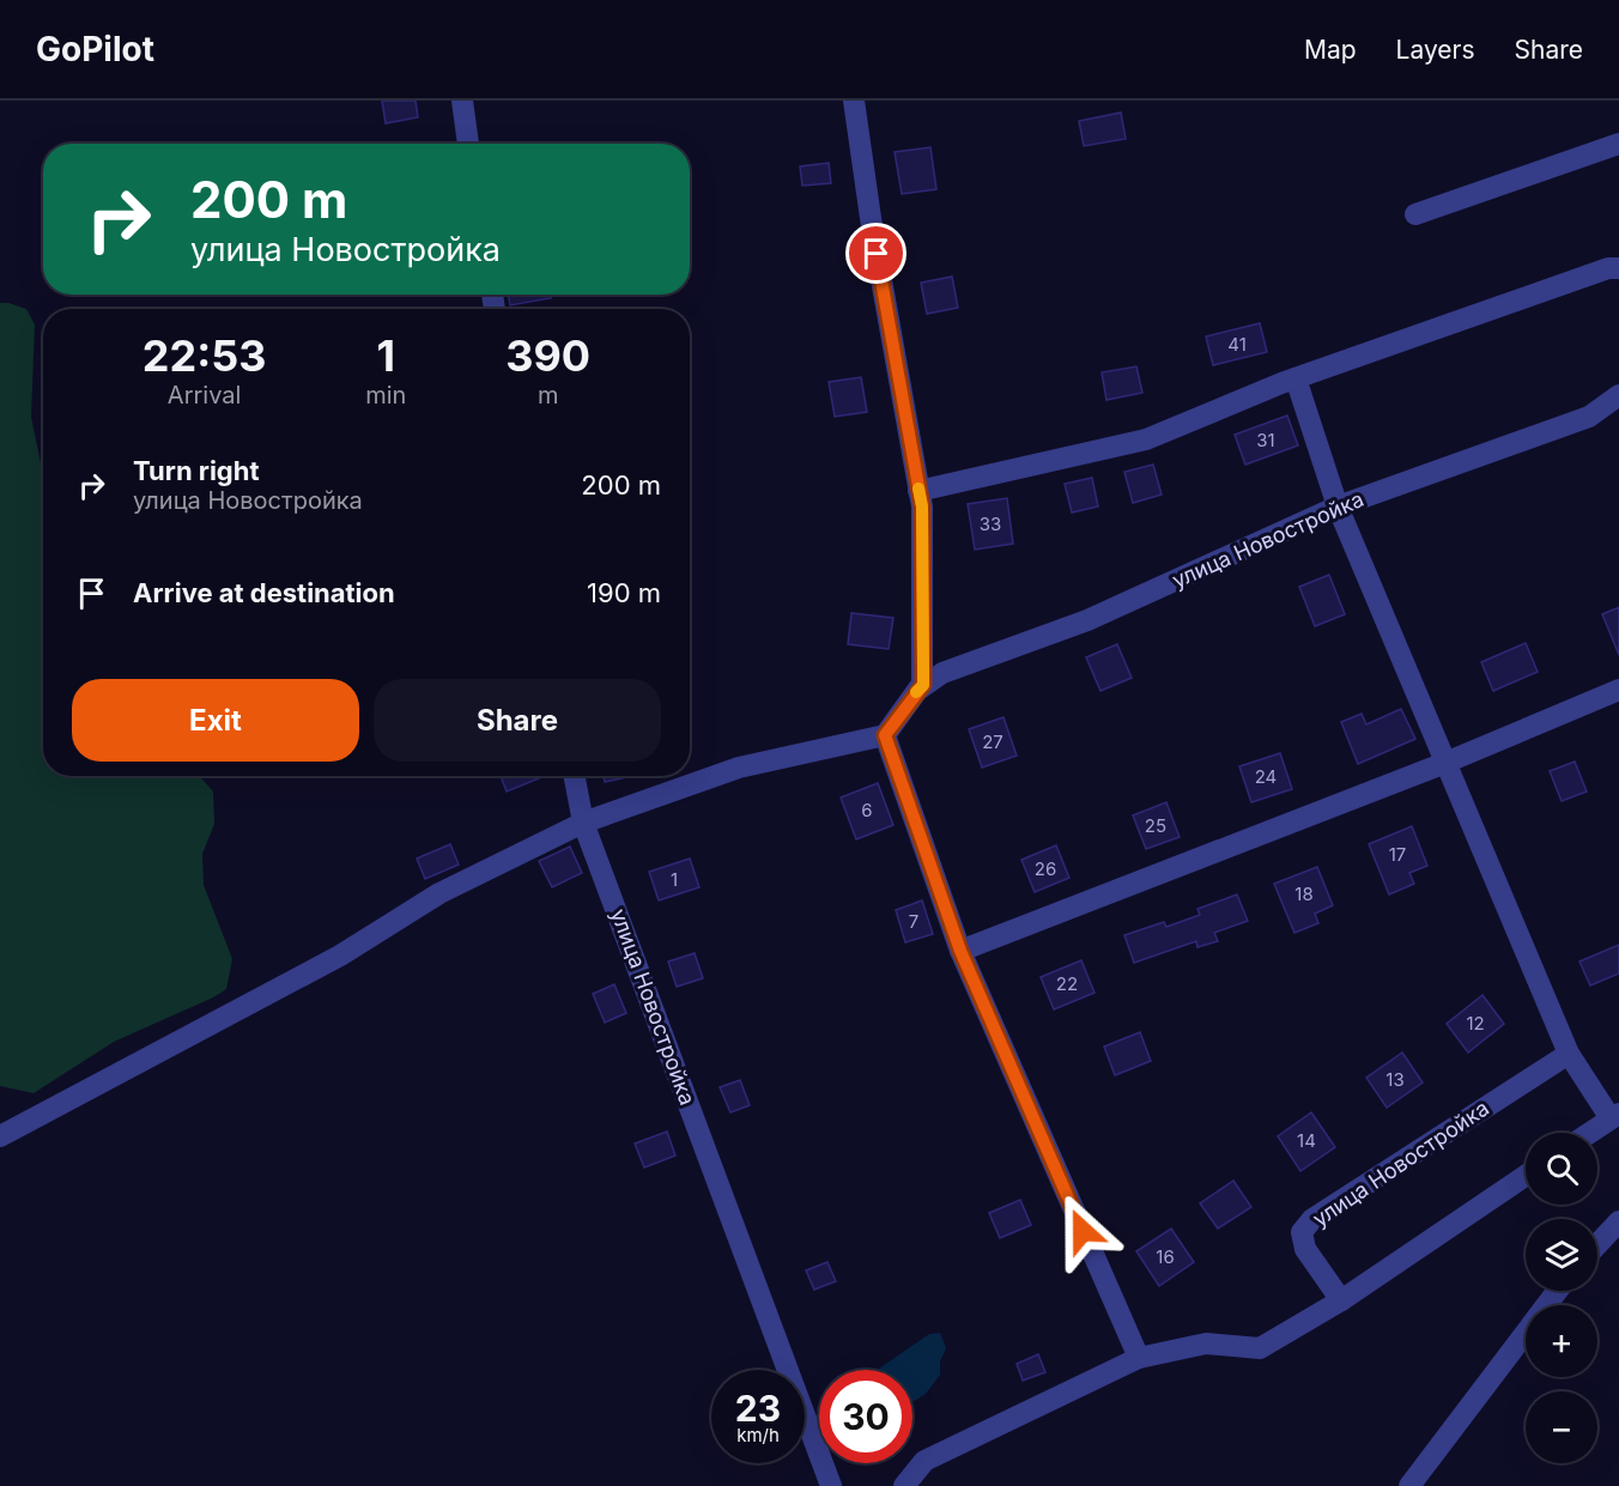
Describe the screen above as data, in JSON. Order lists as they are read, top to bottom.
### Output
{
  "streets": {
    "street": ["улица Новостройка"]
  },
  "house_numbers": [
    "41",
    "31",
    "33",
    "27",
    "24",
    "6",
    "25",
    "17",
    "26",
    "1",
    "18",
    "7",
    "22",
    "12",
    "13",
    "14",
    "16"
  ],
  "page": {
    "header": "GoPilot",
    "nav": ["Map", "Layers", "Share"],
    "turn": ["200 m", "улица Новостройка"],
    "eta": [
      "22:53",
      "Arrival",
      "1",
      "min",
      "390",
      "m"
    ],
    "list": [
      {
        "name": "Turn right",
        "note": "улица Новостройка",
        "value": "200 m"
      },
      {
        "name": "Arrive at destination",
        "value": "190 m"
      }
    ],
    "buttons": ["Exit", "Share"],
    "map_buttons": ["+", "−"],
    "speed": "23 km/h",
    "limit": "30"
  }
}
